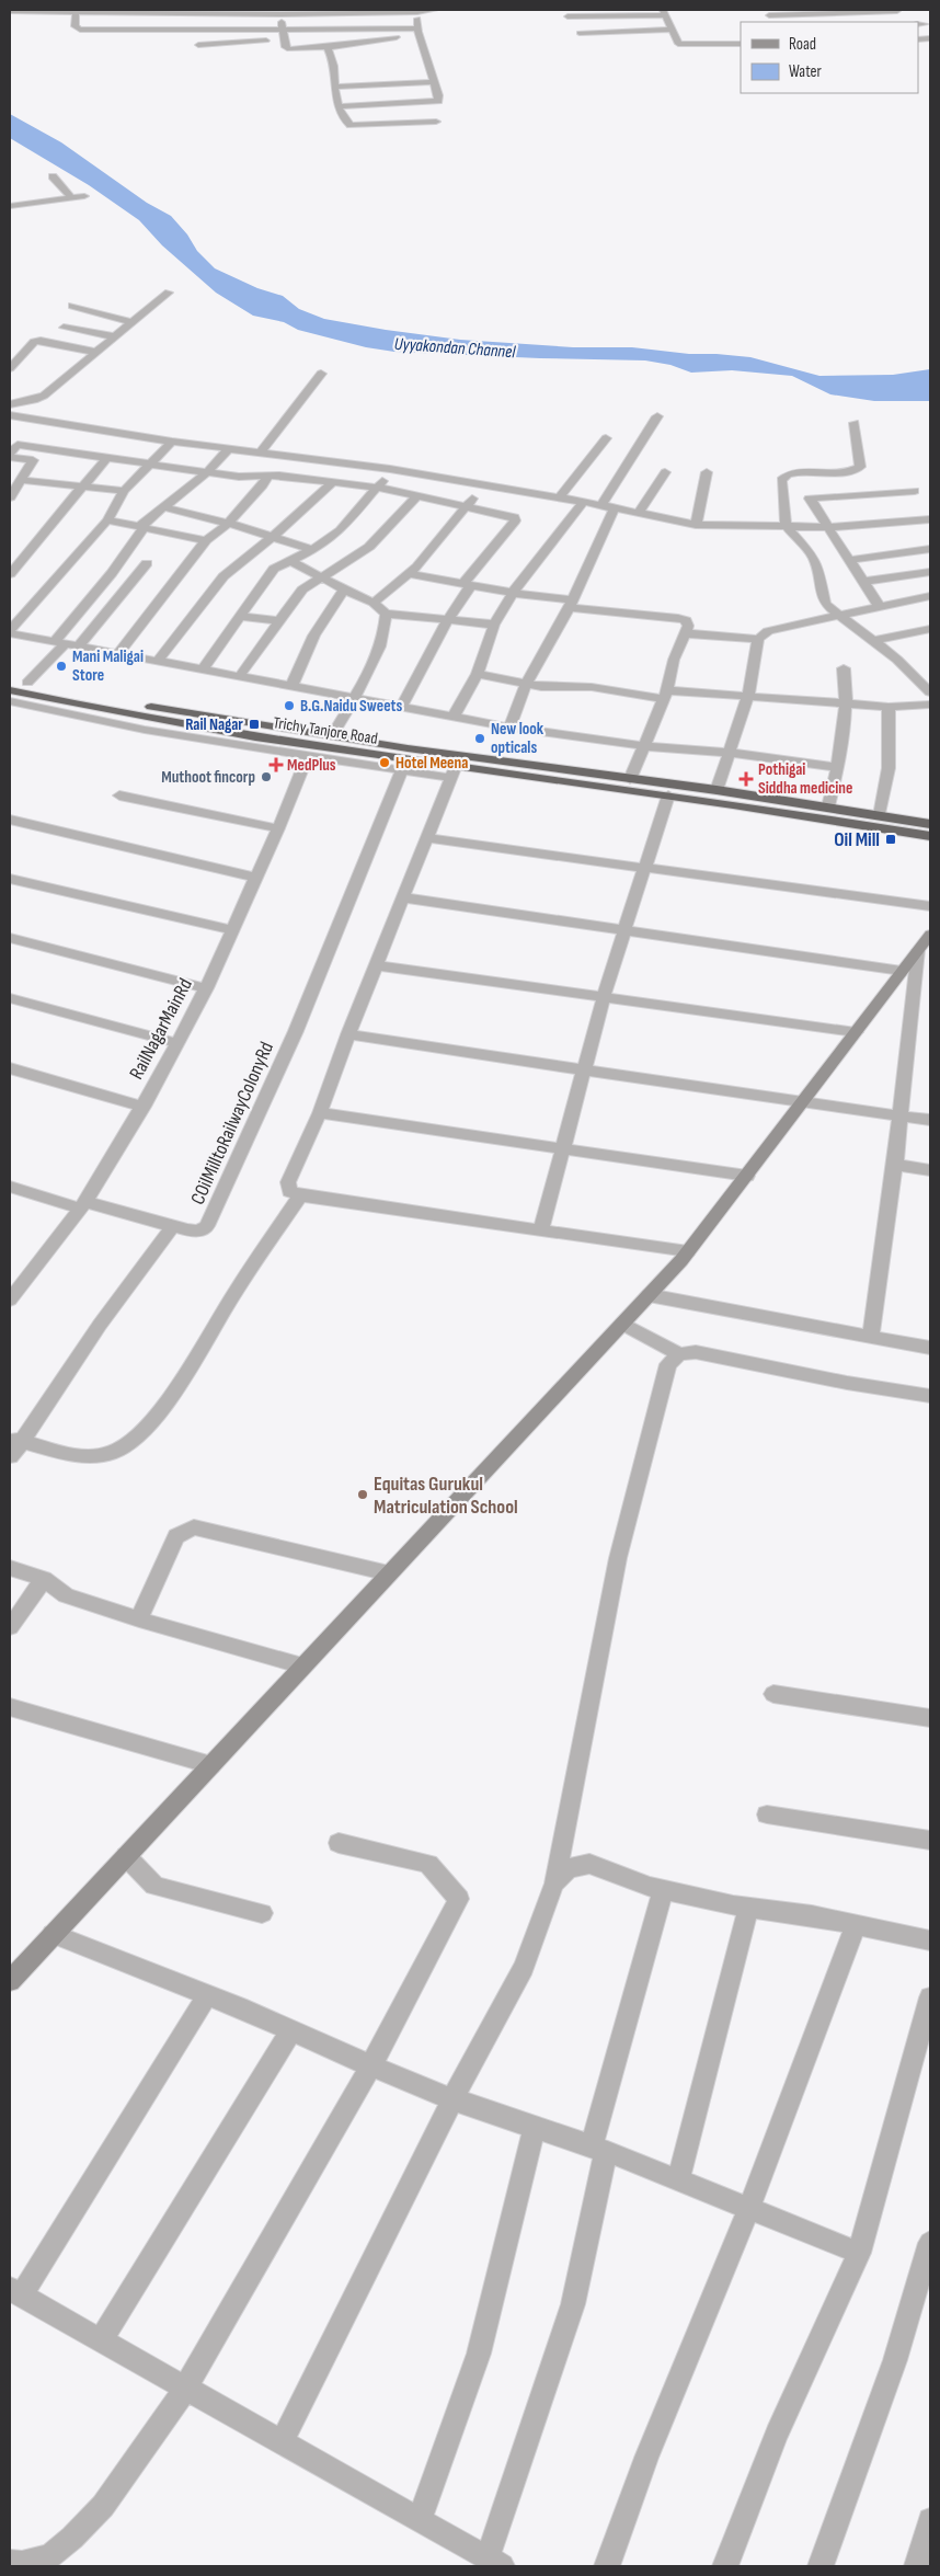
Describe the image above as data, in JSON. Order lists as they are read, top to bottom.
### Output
{
  "streets": {
    "highway": ["Trichy Tanjore Road"],
    "street": ["RailNagarMainRd", "COilMilltoRailwayColonyRd"]
  },
  "water": ["Uyyakondan Channel"],
  "places": {
    "other": [
      "Mani Maligai Store",
      "B.G.Naidu Sweets",
      "New look opticals",
      "Hotel Meena",
      "Muthoot fincorp",
      "Equitas Gurukul Matriculation School"
    ],
    "transit": ["Rail Nagar", "Oil Mill"],
    "health": ["MedPlus", "Pothigai Siddha medicine"]
  },
  "legend": ["Road", "Water"]
}
